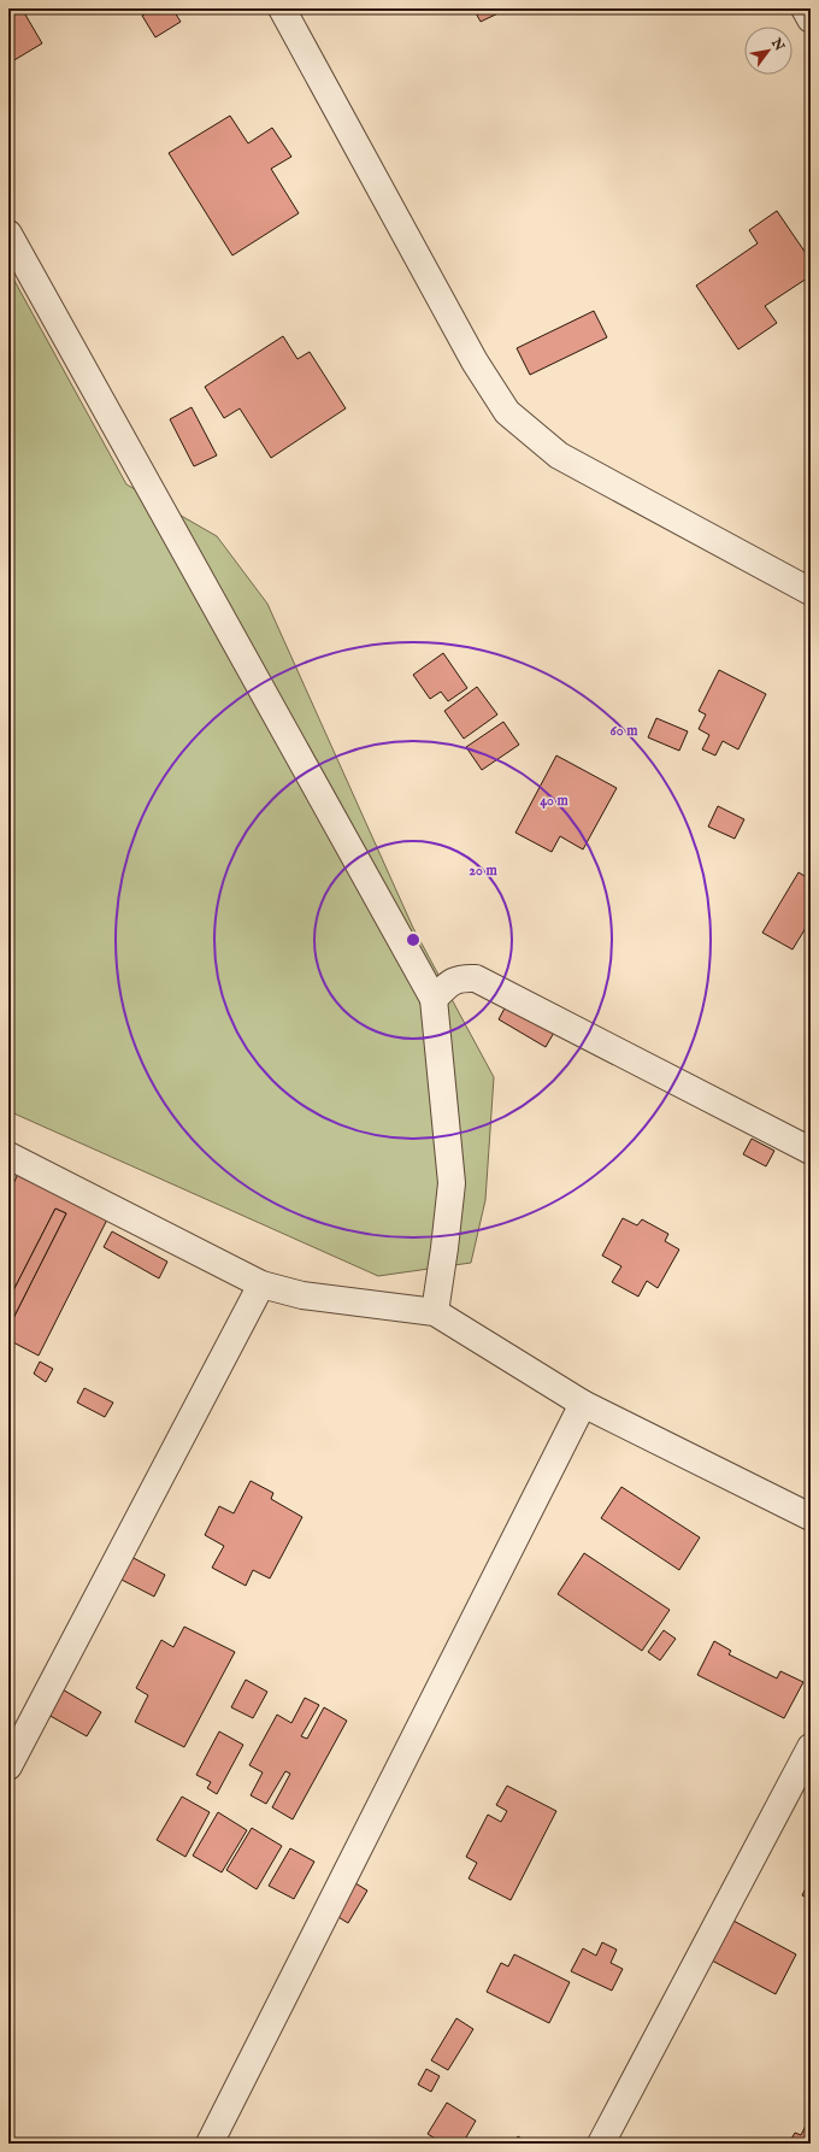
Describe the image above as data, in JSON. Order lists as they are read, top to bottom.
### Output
{
  "north": "top right",
  "rings": ["60 m", "40 m", "20 m"]
}
